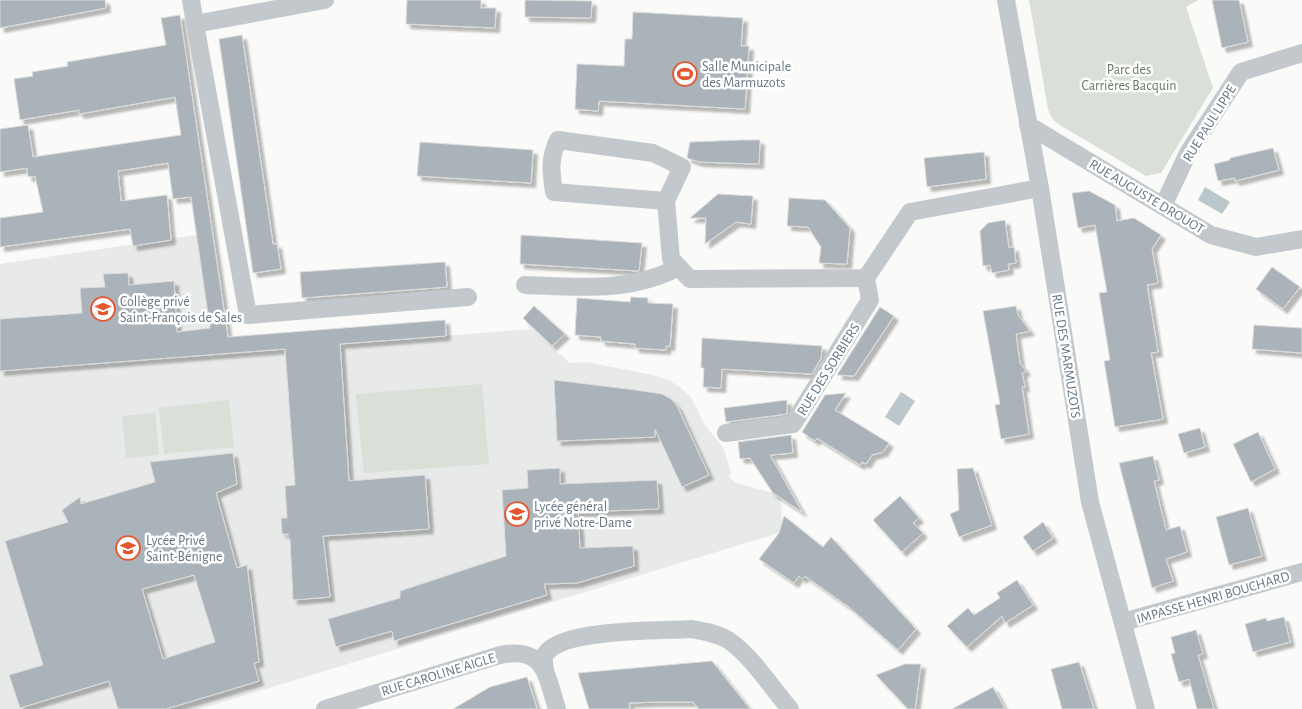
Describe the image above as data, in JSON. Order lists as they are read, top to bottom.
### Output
{
  "streets": {
    "street": [
      "RUE PAUL LIPPE",
      "RUE AUGUSTE DROUOT",
      "RUE DES MARMUZOTS",
      "RUE DES SORBIERS",
      "IMPASSE HENRI BOUCHARD",
      "RUE CAROLINE AIGLE"
    ]
  },
  "crossings": [
    ["RUE PAUL LIPPE", "RUE AUGUSTE DROUOT"],
    ["RUE AUGUSTE DROUOT", "RUE DES MARMUZOTS"],
    ["RUE DES MARMUZOTS", "IMPASSE HENRI BOUCHARD"]
  ],
  "parks": ["Parc des Carrières Bacquin"],
  "places": {
    "sports": ["Salle Municipale des Marmuzots"],
    "school or university": ["Collège privé Saint-François de Sales", "Lycée général privé Notre-Dame", "Lycée Privé Saint-Bénigne"]
  }
}
